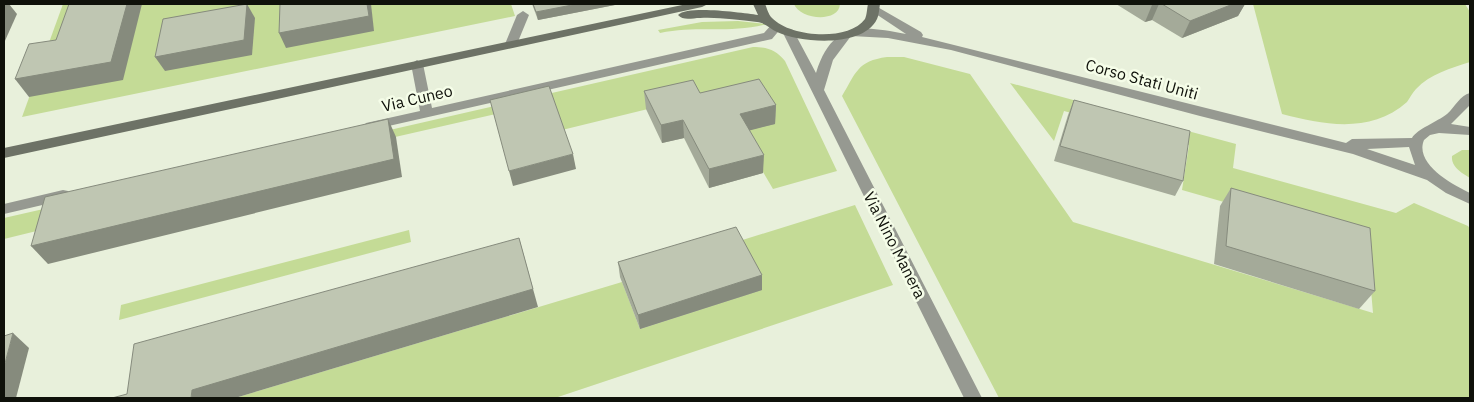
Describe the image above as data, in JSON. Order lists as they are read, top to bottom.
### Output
{
  "streets": {
    "main road": ["Via Cuneo"],
    "street": ["Corso Stati Uniti", "Via Nino Manera"]
  },
  "crossings": [
    ["Corso Stati Uniti", "Via Cuneo"],
    ["Via Cuneo", "Via Nino Manera"]
  ]
}
